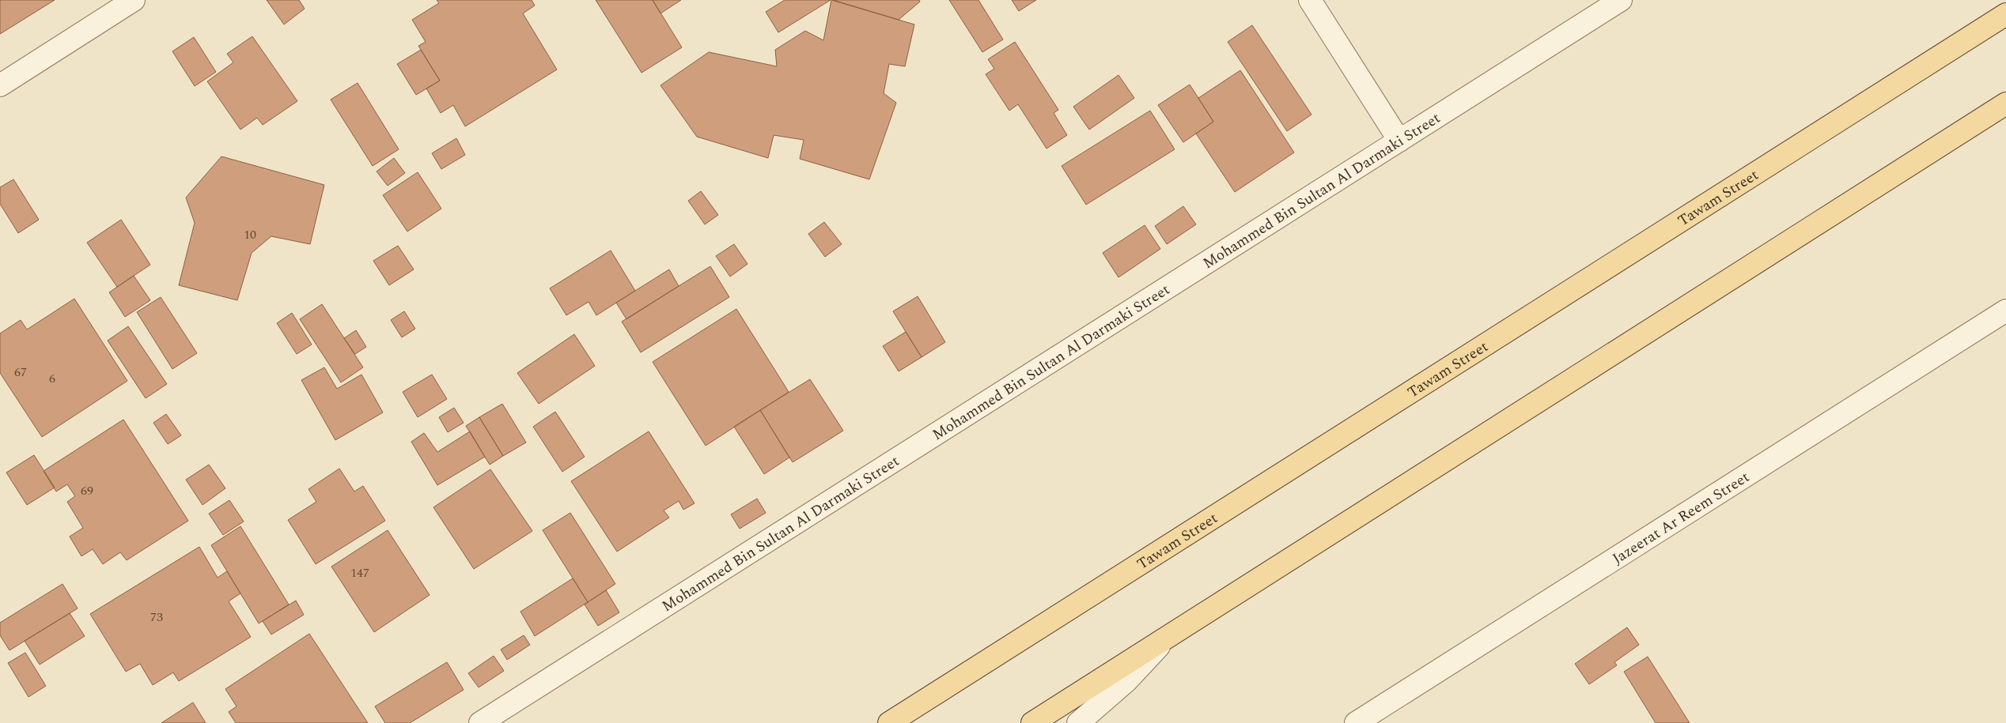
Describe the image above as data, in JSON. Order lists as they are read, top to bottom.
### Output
{
  "streets": {
    "main road": ["Tawam Street"],
    "street": ["Mohammed Bin Sultan Al Darmaki Street", "Jazeerat Ar Reem Street"]
  },
  "house_numbers": [
    "10",
    "67",
    "6",
    "69",
    "147",
    "73"
  ]
}
